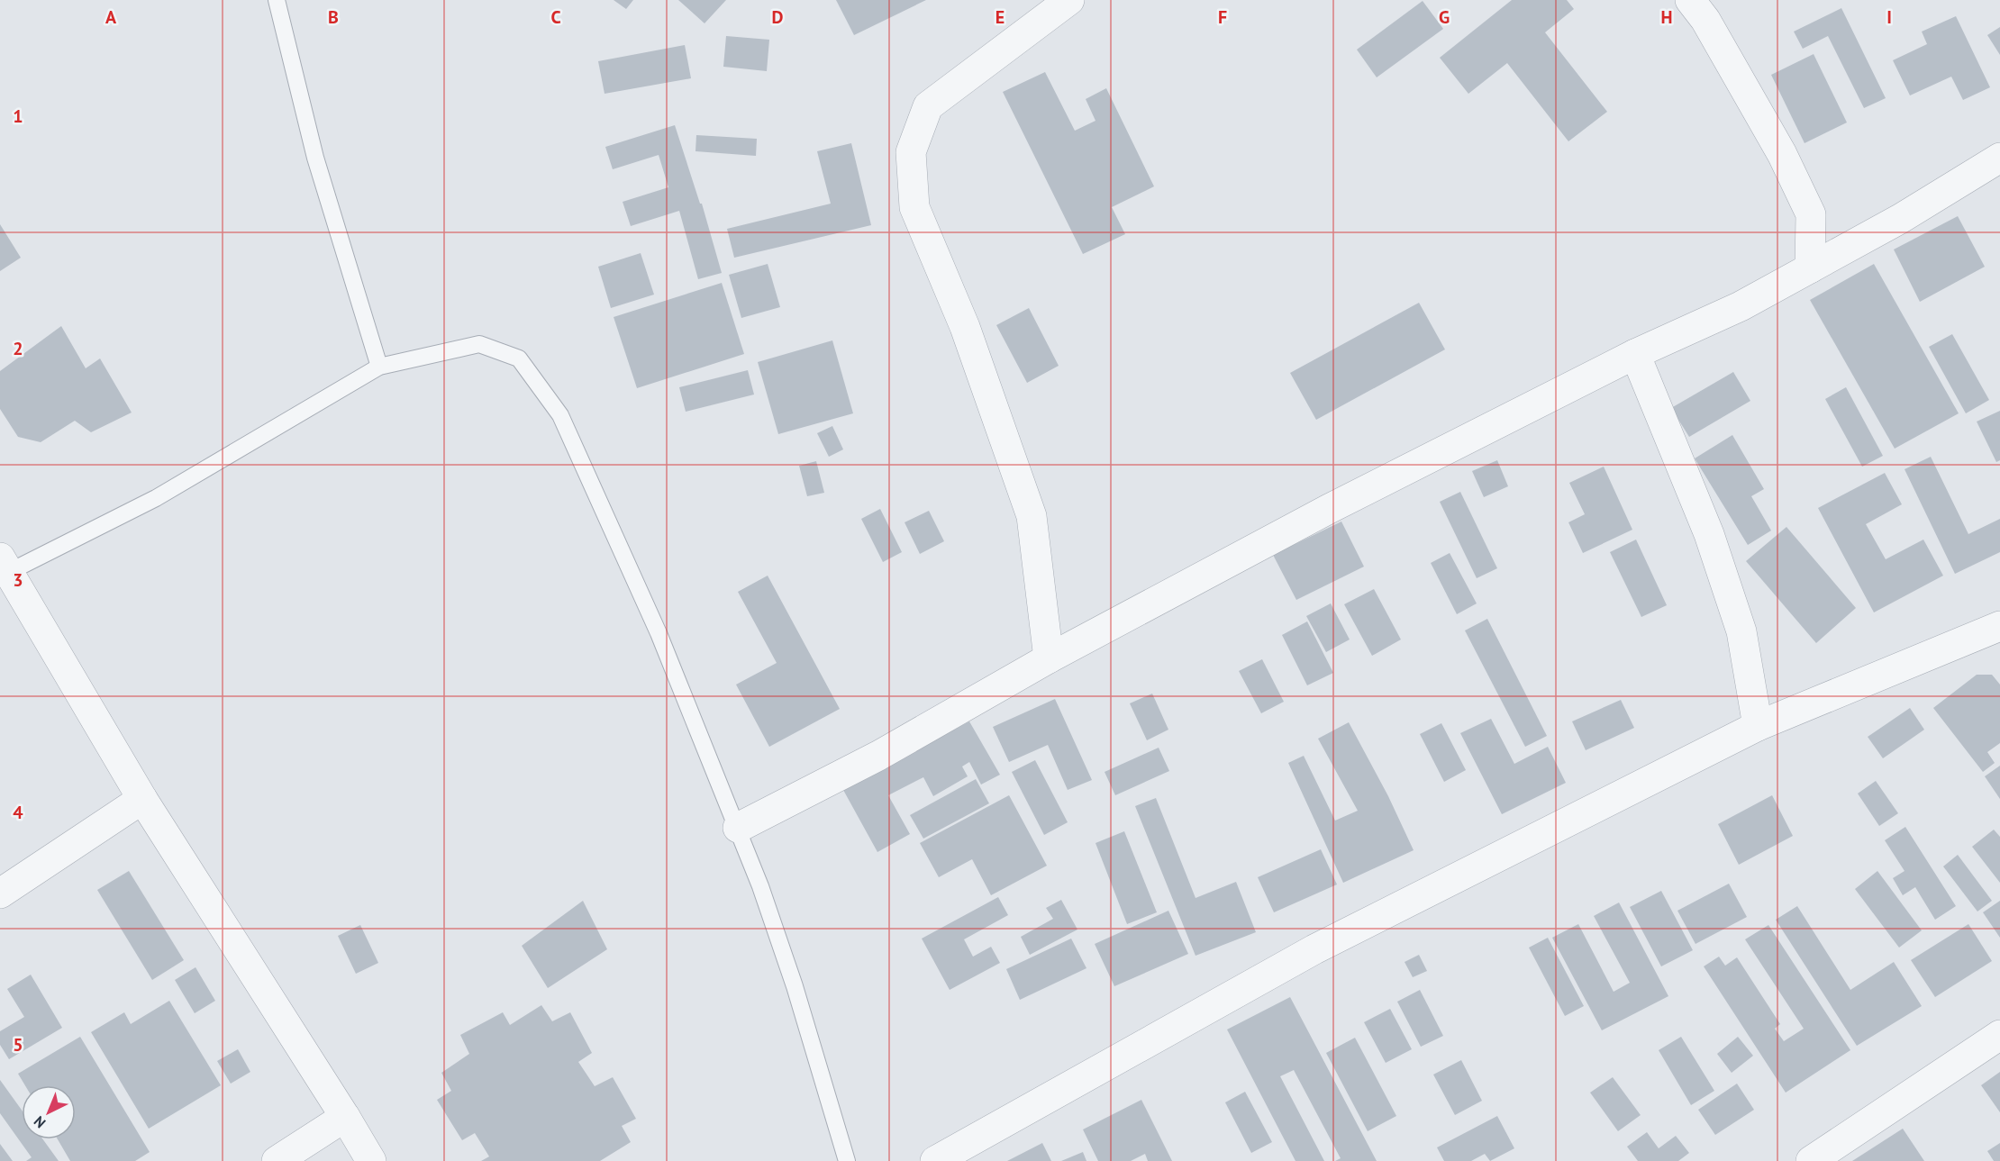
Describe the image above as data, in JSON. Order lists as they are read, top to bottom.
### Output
{
  "north": "bottom left",
  "grid": {
    "columns": [
      "A",
      "B",
      "C",
      "D",
      "E",
      "F",
      "G",
      "H",
      "I"
    ],
    "rows": [
      "1",
      "2",
      "3",
      "4",
      "5"
    ]
  }
}
